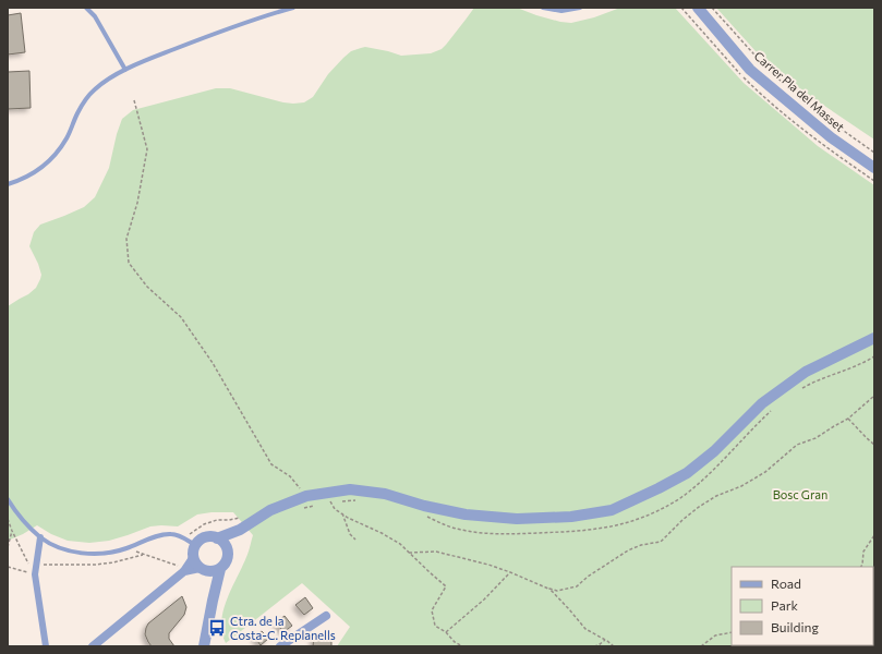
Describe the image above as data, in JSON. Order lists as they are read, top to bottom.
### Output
{
  "streets": {
    "street": ["Carrer Pla del Masset"]
  },
  "parks": ["Bosc Gran"],
  "places": {
    "bus stop": ["Ctra. de la Costa-C. Replanells"]
  },
  "legend": ["Road", "Park", "Building"]
}
